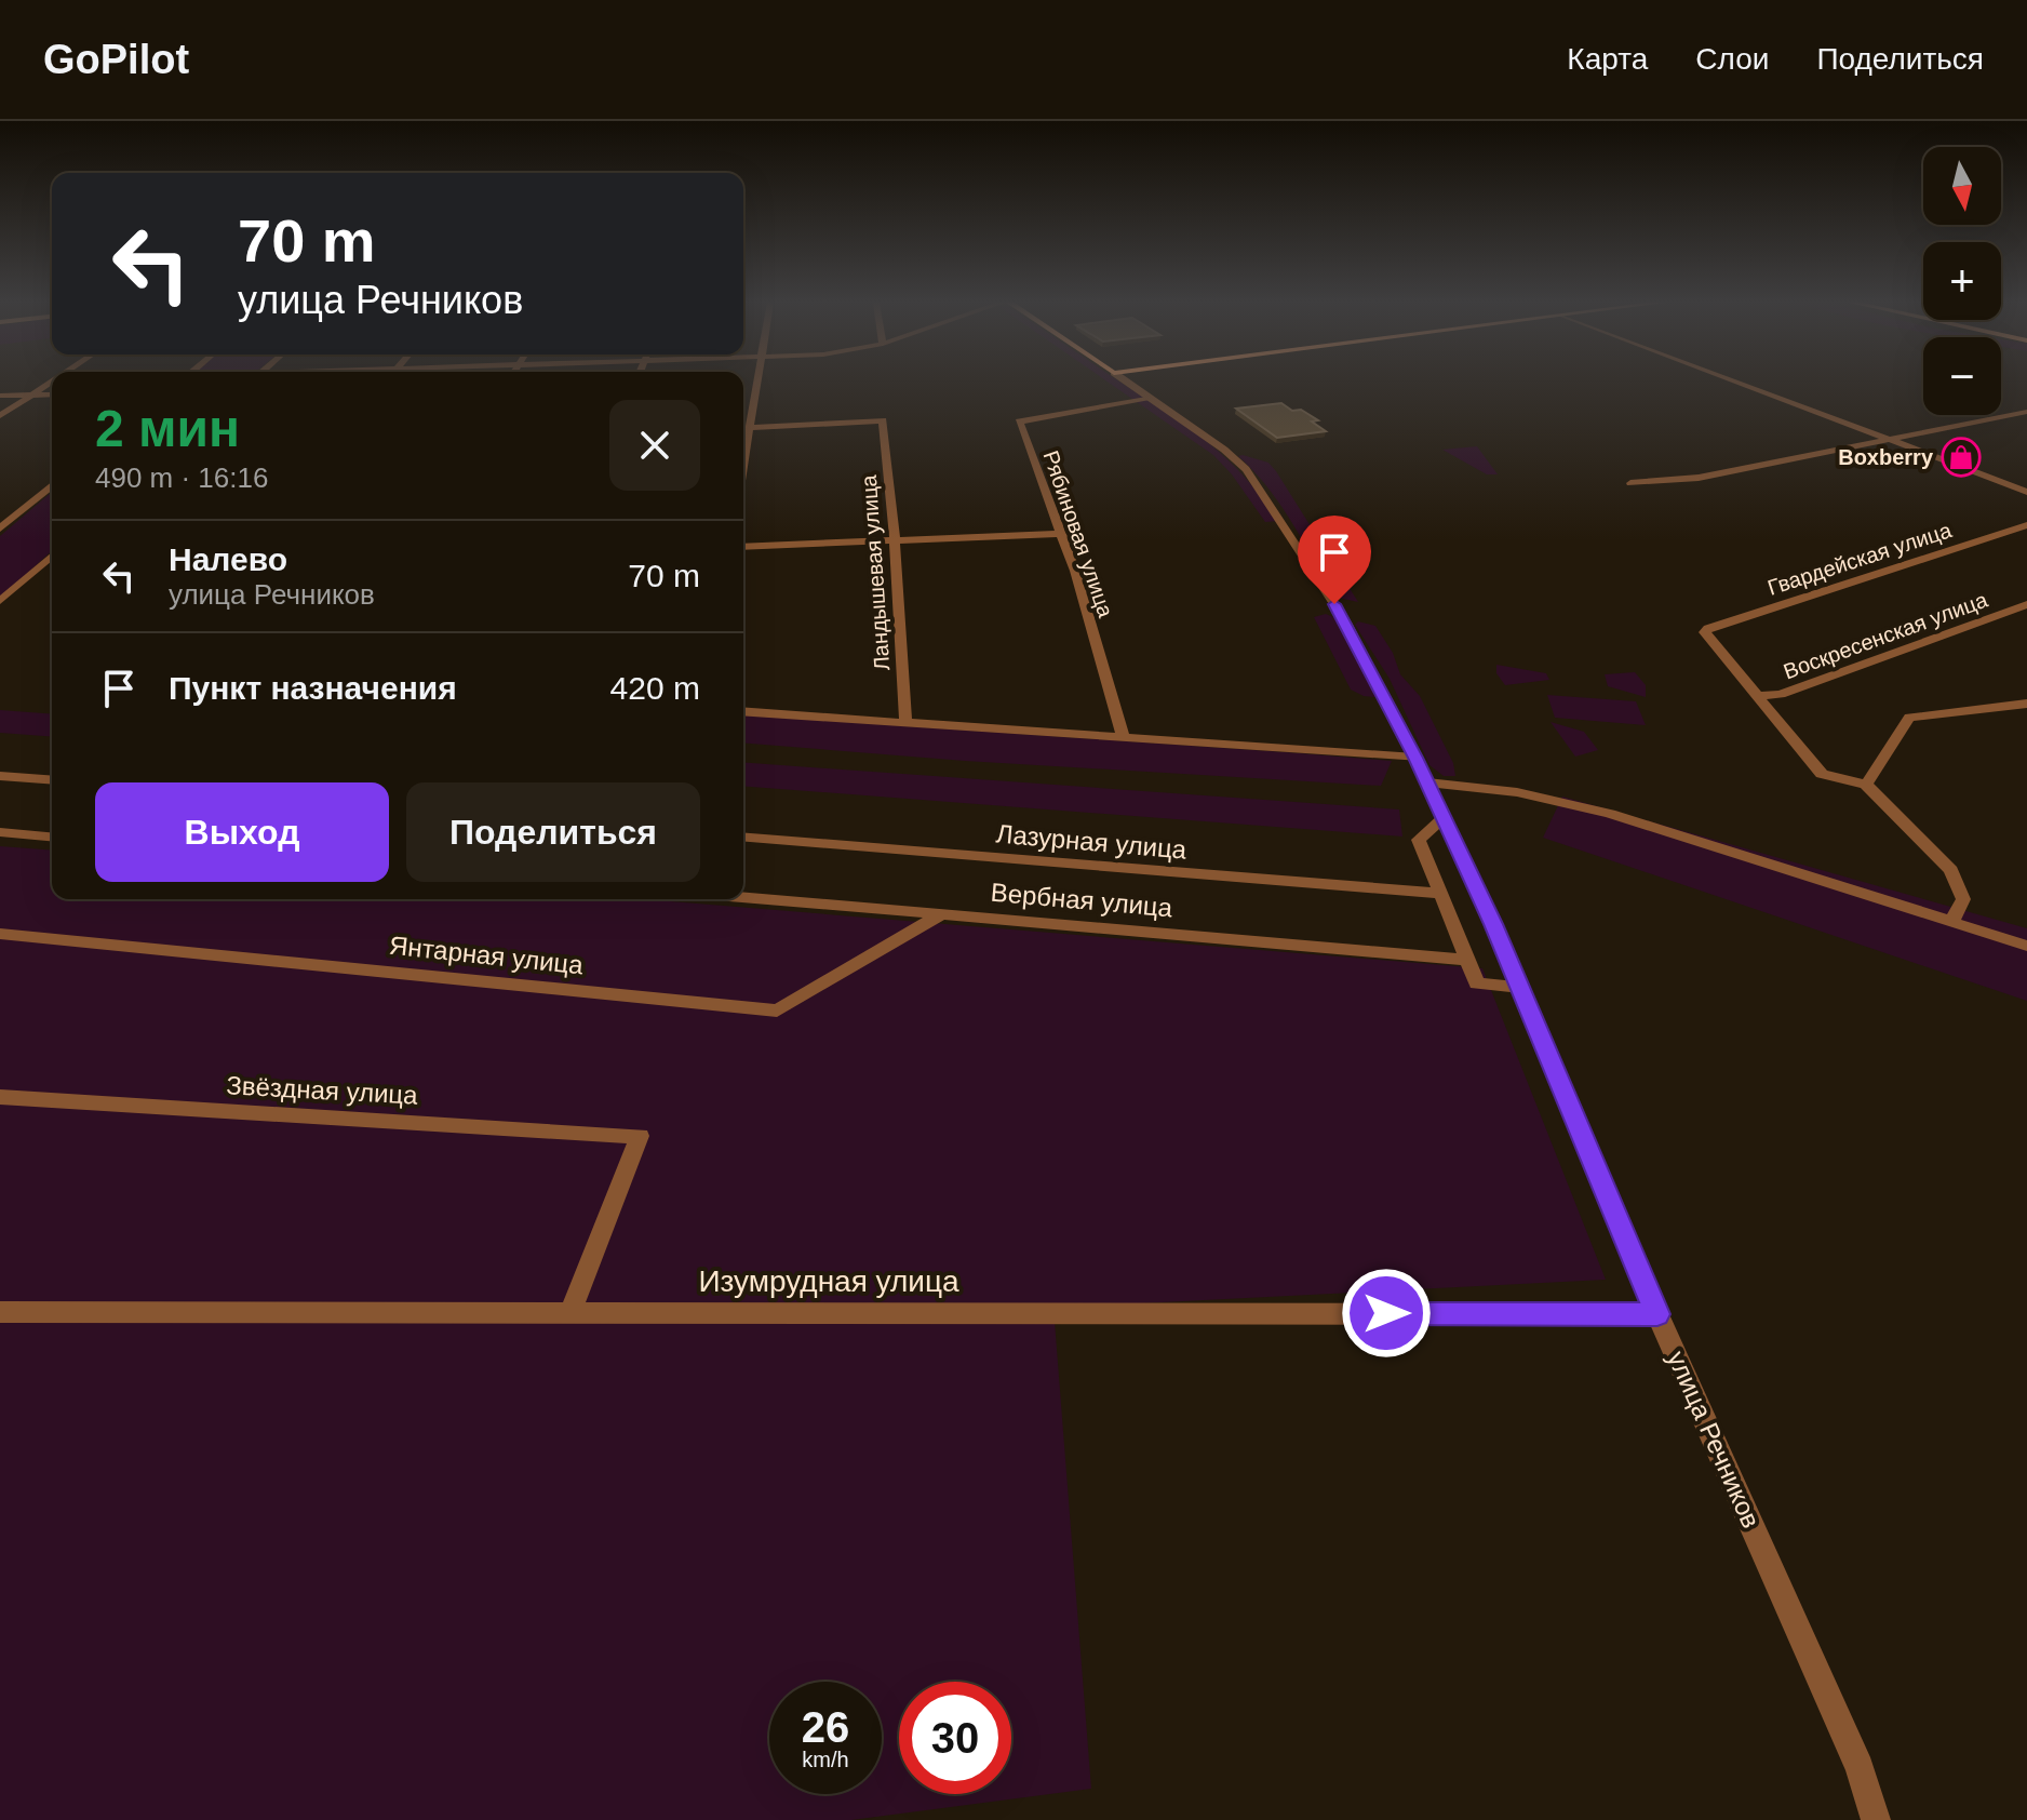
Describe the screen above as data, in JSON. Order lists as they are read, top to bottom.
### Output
{
  "streets": {
    "street": [
      "Рябиновая улица",
      "Гвардейская улица",
      "Ландышевая улица",
      "Воскресенская улица",
      "Лазурная улица",
      "Вербная улица",
      "Янтарная улица",
      "Звёздная улица",
      "Изумрудная улица",
      "улица Речников"
    ]
  },
  "crossings": [
    ["Рябиновая улица", "улица Речников"],
    ["Гвардейская улица", "Воскресенская улица"],
    ["Вербная улица", "Янтарная улица"],
    ["Звёздная улица", "Изумрудная улица"],
    ["Изумрудная улица", "улица Речников"]
  ],
  "places": {
    "shop": ["Boxberry"]
  },
  "north": "bottom",
  "page": {
    "header": "GoPilot",
    "nav": ["Карта", "Слои", "Поделиться"],
    "map_buttons": ["+", "−"],
    "turn": ["70 m", "улица Речников"],
    "heading": ["2 мин", "490 m · 16:16"],
    "list": [
      {
        "name": "Налево",
        "note": "улица Речников",
        "value": "70 m"
      },
      {
        "name": "Пункт назначения",
        "value": "420 m"
      }
    ],
    "buttons": ["Выход", "Поделиться"],
    "speed": "26 km/h",
    "limit": "30"
  }
}
